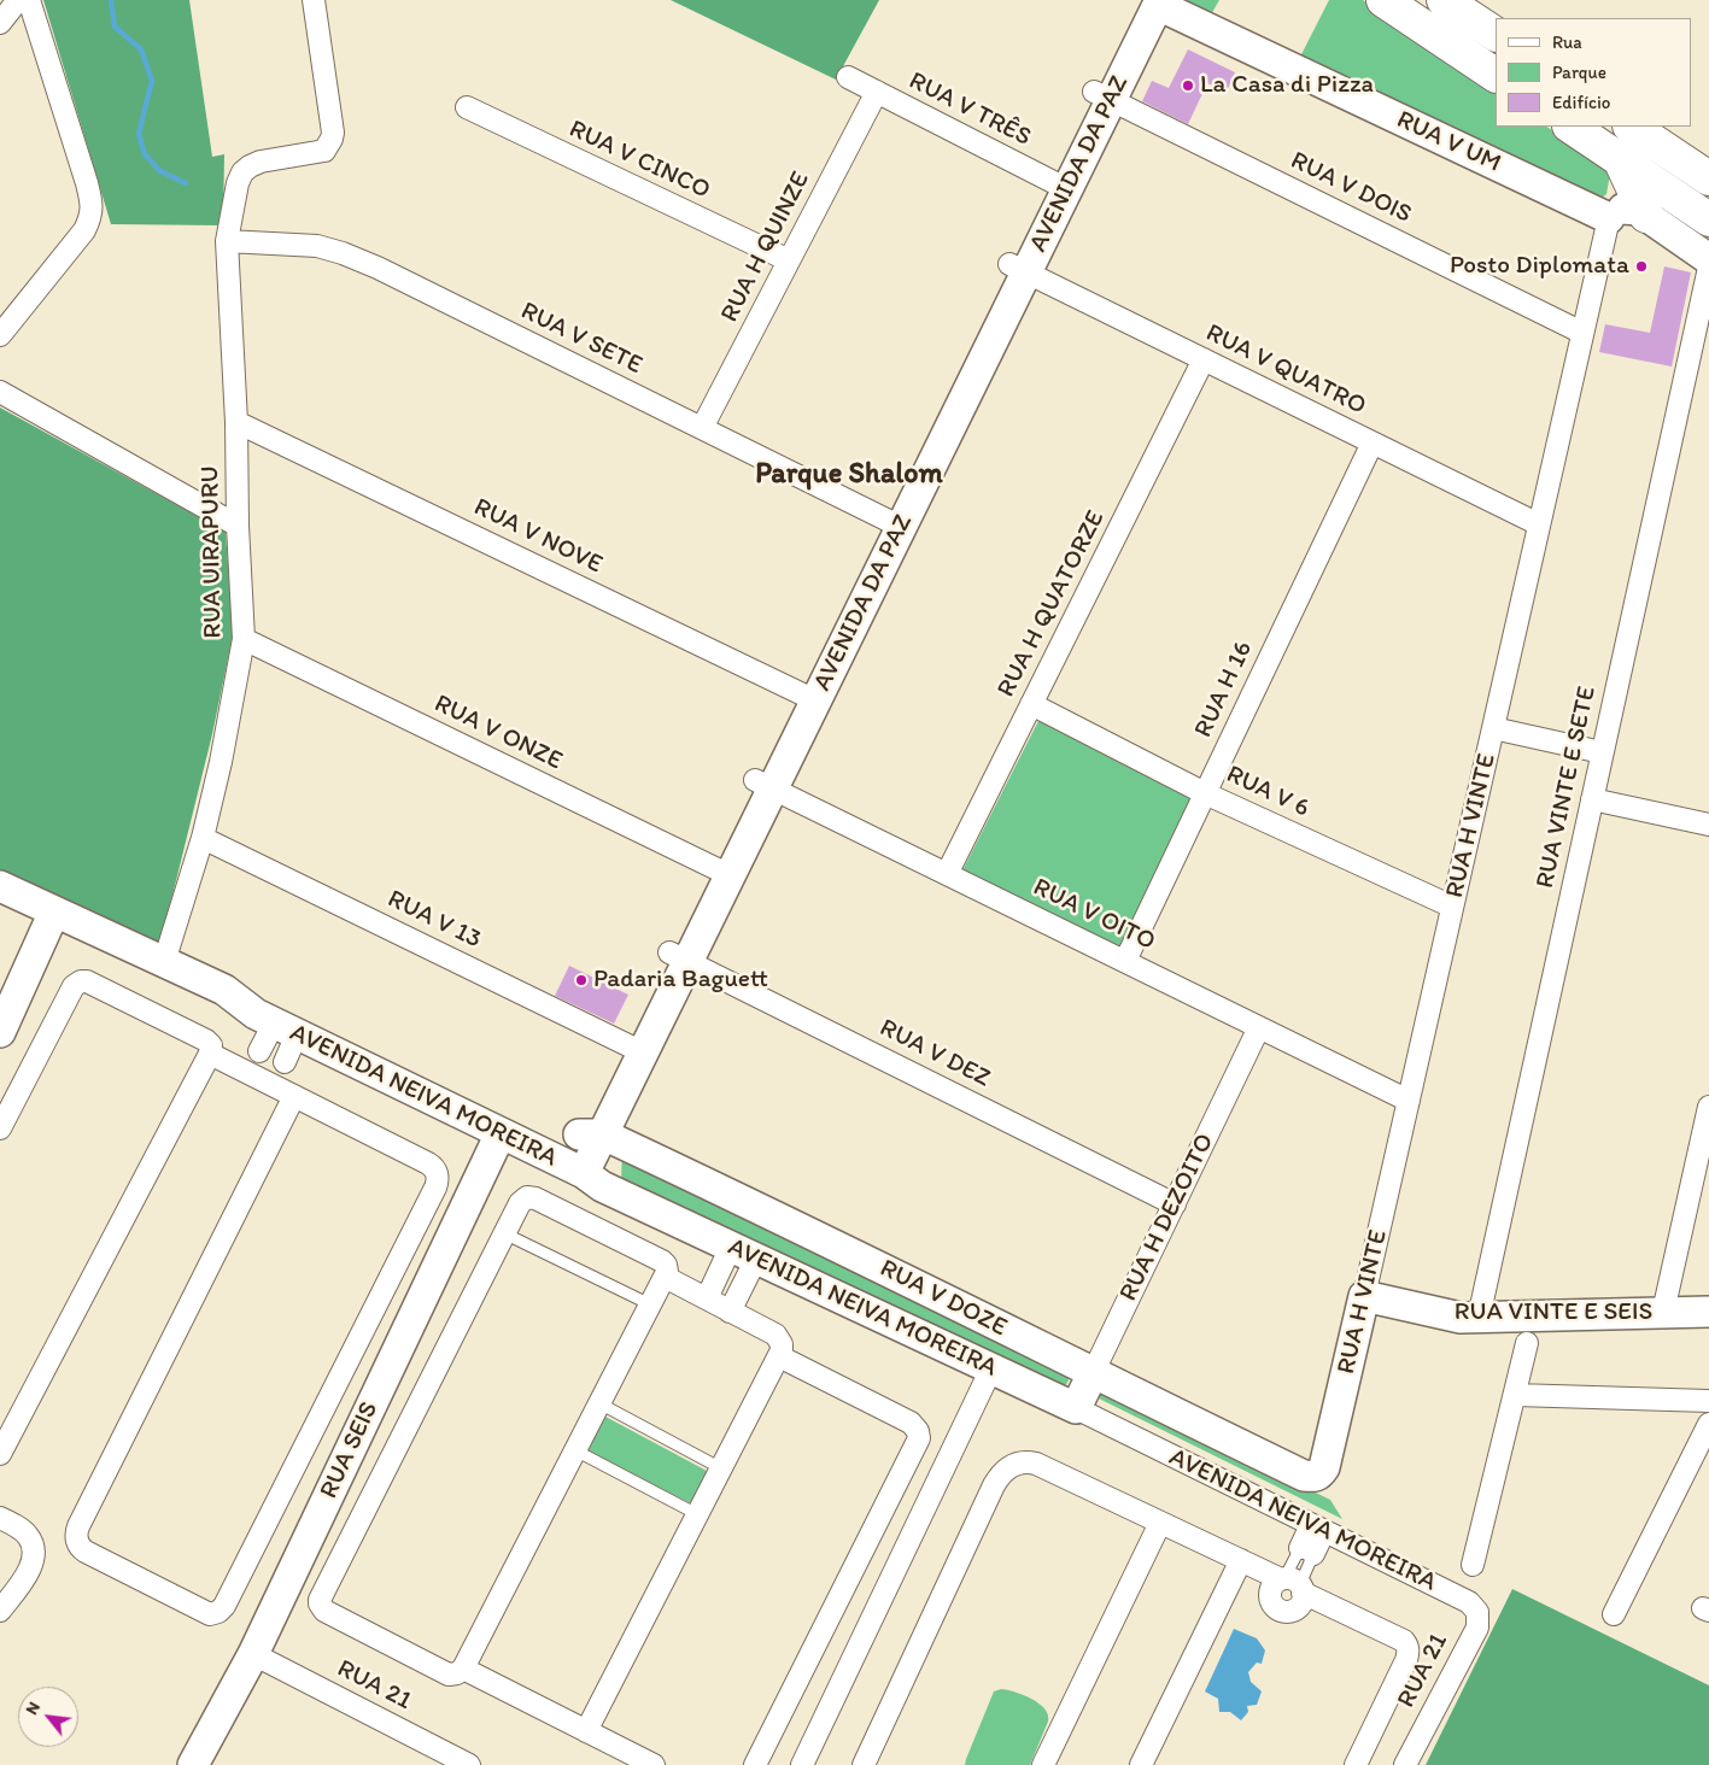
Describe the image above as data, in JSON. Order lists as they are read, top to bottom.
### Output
{
  "streets": {
    "street": [
      "RUA V TRÊS",
      "RUA V UM",
      "RUA V CINCO",
      "AVENIDA DA PAZ",
      "RUA V DOIS",
      "RUA H QUINZE",
      "RUA V SETE",
      "RUA V QUATRO",
      "RUA V NOVE",
      "RUA UIRAPURU",
      "RUA H QUATORZE",
      "RUA H 16",
      "RUA V ONZE",
      "RUA VINTE E SETE",
      "RUA V 6",
      "RUA H VINTE",
      "RUA V OITO",
      "RUA V 13",
      "RUA V DEZ",
      "AVENIDA NEIVA MOREIRA",
      "RUA H DEZOITO",
      "RUA V DOZE",
      "RUA VINTE E SEIS",
      "RUA SEIS",
      "RUA 21"
    ]
  },
  "crossings": [
    ["RUA V TRÊS", "AVENIDA DA PAZ"],
    ["RUA V TRÊS", "RUA H QUINZE"],
    ["RUA V UM", "AVENIDA DA PAZ"],
    ["RUA V UM", "RUA H VINTE"],
    ["RUA V CINCO", "RUA H QUINZE"],
    ["AVENIDA DA PAZ", "RUA V DOIS"],
    ["AVENIDA DA PAZ", "RUA V SETE"],
    ["AVENIDA DA PAZ", "RUA V QUATRO"],
    ["AVENIDA DA PAZ", "RUA V NOVE"],
    ["AVENIDA DA PAZ", "RUA V ONZE"],
    ["AVENIDA DA PAZ", "RUA V OITO"],
    ["AVENIDA DA PAZ", "RUA V 13"],
    ["AVENIDA DA PAZ", "RUA V DEZ"],
    ["AVENIDA DA PAZ", "AVENIDA NEIVA MOREIRA"],
    ["AVENIDA DA PAZ", "RUA V DOZE"],
    ["RUA V DOIS", "RUA H VINTE"],
    ["RUA H QUINZE", "RUA V SETE"],
    ["RUA V SETE", "RUA UIRAPURU"],
    ["RUA V QUATRO", "RUA H QUATORZE"],
    ["RUA V QUATRO", "RUA H 16"],
    ["RUA V QUATRO", "RUA H VINTE"],
    ["RUA V NOVE", "RUA UIRAPURU"],
    ["RUA UIRAPURU", "RUA V ONZE"],
    ["RUA UIRAPURU", "RUA V 13"],
    ["RUA UIRAPURU", "AVENIDA NEIVA MOREIRA"],
    ["RUA H QUATORZE", "RUA V 6"],
    ["RUA H QUATORZE", "RUA V OITO"],
    ["RUA H 16", "RUA V 6"],
    ["RUA H 16", "RUA V OITO"],
    ["RUA VINTE E SETE", "RUA VINTE E SEIS"],
    ["RUA V 6", "RUA H VINTE"],
    ["RUA H VINTE", "RUA V OITO"],
    ["RUA H VINTE", "RUA V DOZE"],
    ["RUA H VINTE", "RUA VINTE E SEIS"],
    ["RUA V OITO", "RUA H DEZOITO"],
    ["RUA V DEZ", "RUA H DEZOITO"],
    ["AVENIDA NEIVA MOREIRA", "RUA H DEZOITO"],
    ["AVENIDA NEIVA MOREIRA", "RUA SEIS"],
    ["AVENIDA NEIVA MOREIRA", "RUA 21"],
    ["RUA H DEZOITO", "RUA V DOZE"],
    ["RUA SEIS", "RUA 21"]
  ],
  "districts": ["Parque Shalom"],
  "places": ["La Casa di Pizza", "Posto Diplomata", "Padaria Baguett"],
  "legend": ["Rua", "Parque", "Edifício"],
  "north": "top left"
}
